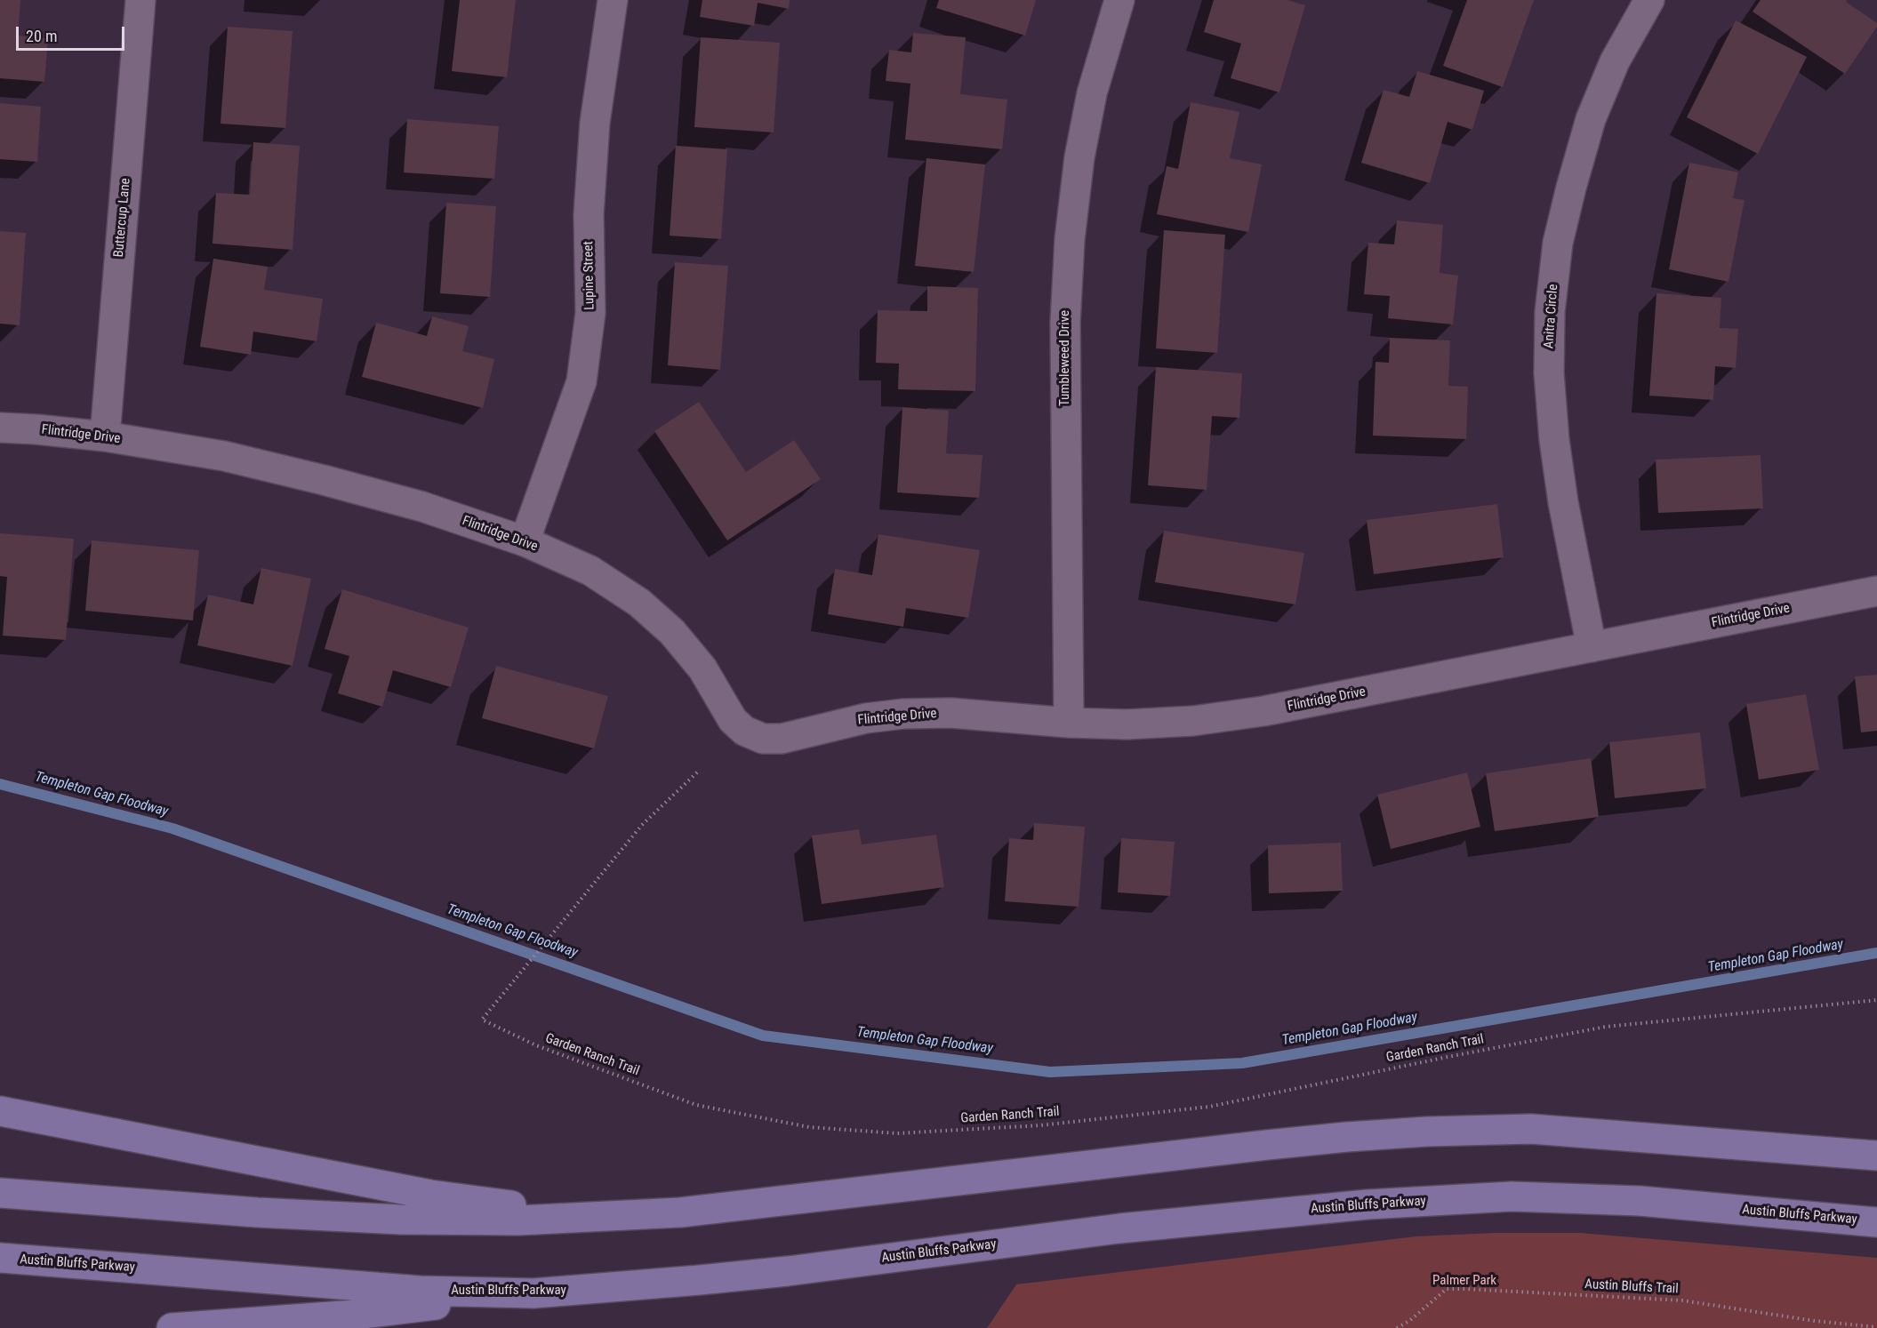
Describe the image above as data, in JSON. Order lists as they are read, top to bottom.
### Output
{
  "streets": {
    "main road": ["Austin Bluffs Parkway"],
    "street": [
      "Buttercup Lane",
      "Lupine Street",
      "Anitra Circle",
      "Tumbleweed Drive",
      "Flintridge Drive"
    ],
    "path": ["Garden Ranch Trail", "Austin Bluffs Trail"]
  },
  "crossings": [
    ["Buttercup Lane", "Flintridge Drive"],
    ["Lupine Street", "Flintridge Drive"],
    ["Anitra Circle", "Flintridge Drive"],
    ["Tumbleweed Drive", "Flintridge Drive"]
  ],
  "water": ["Templeton Gap Floodway"],
  "parks": ["Palmer Park"],
  "scale_bar": "20 m"
}
